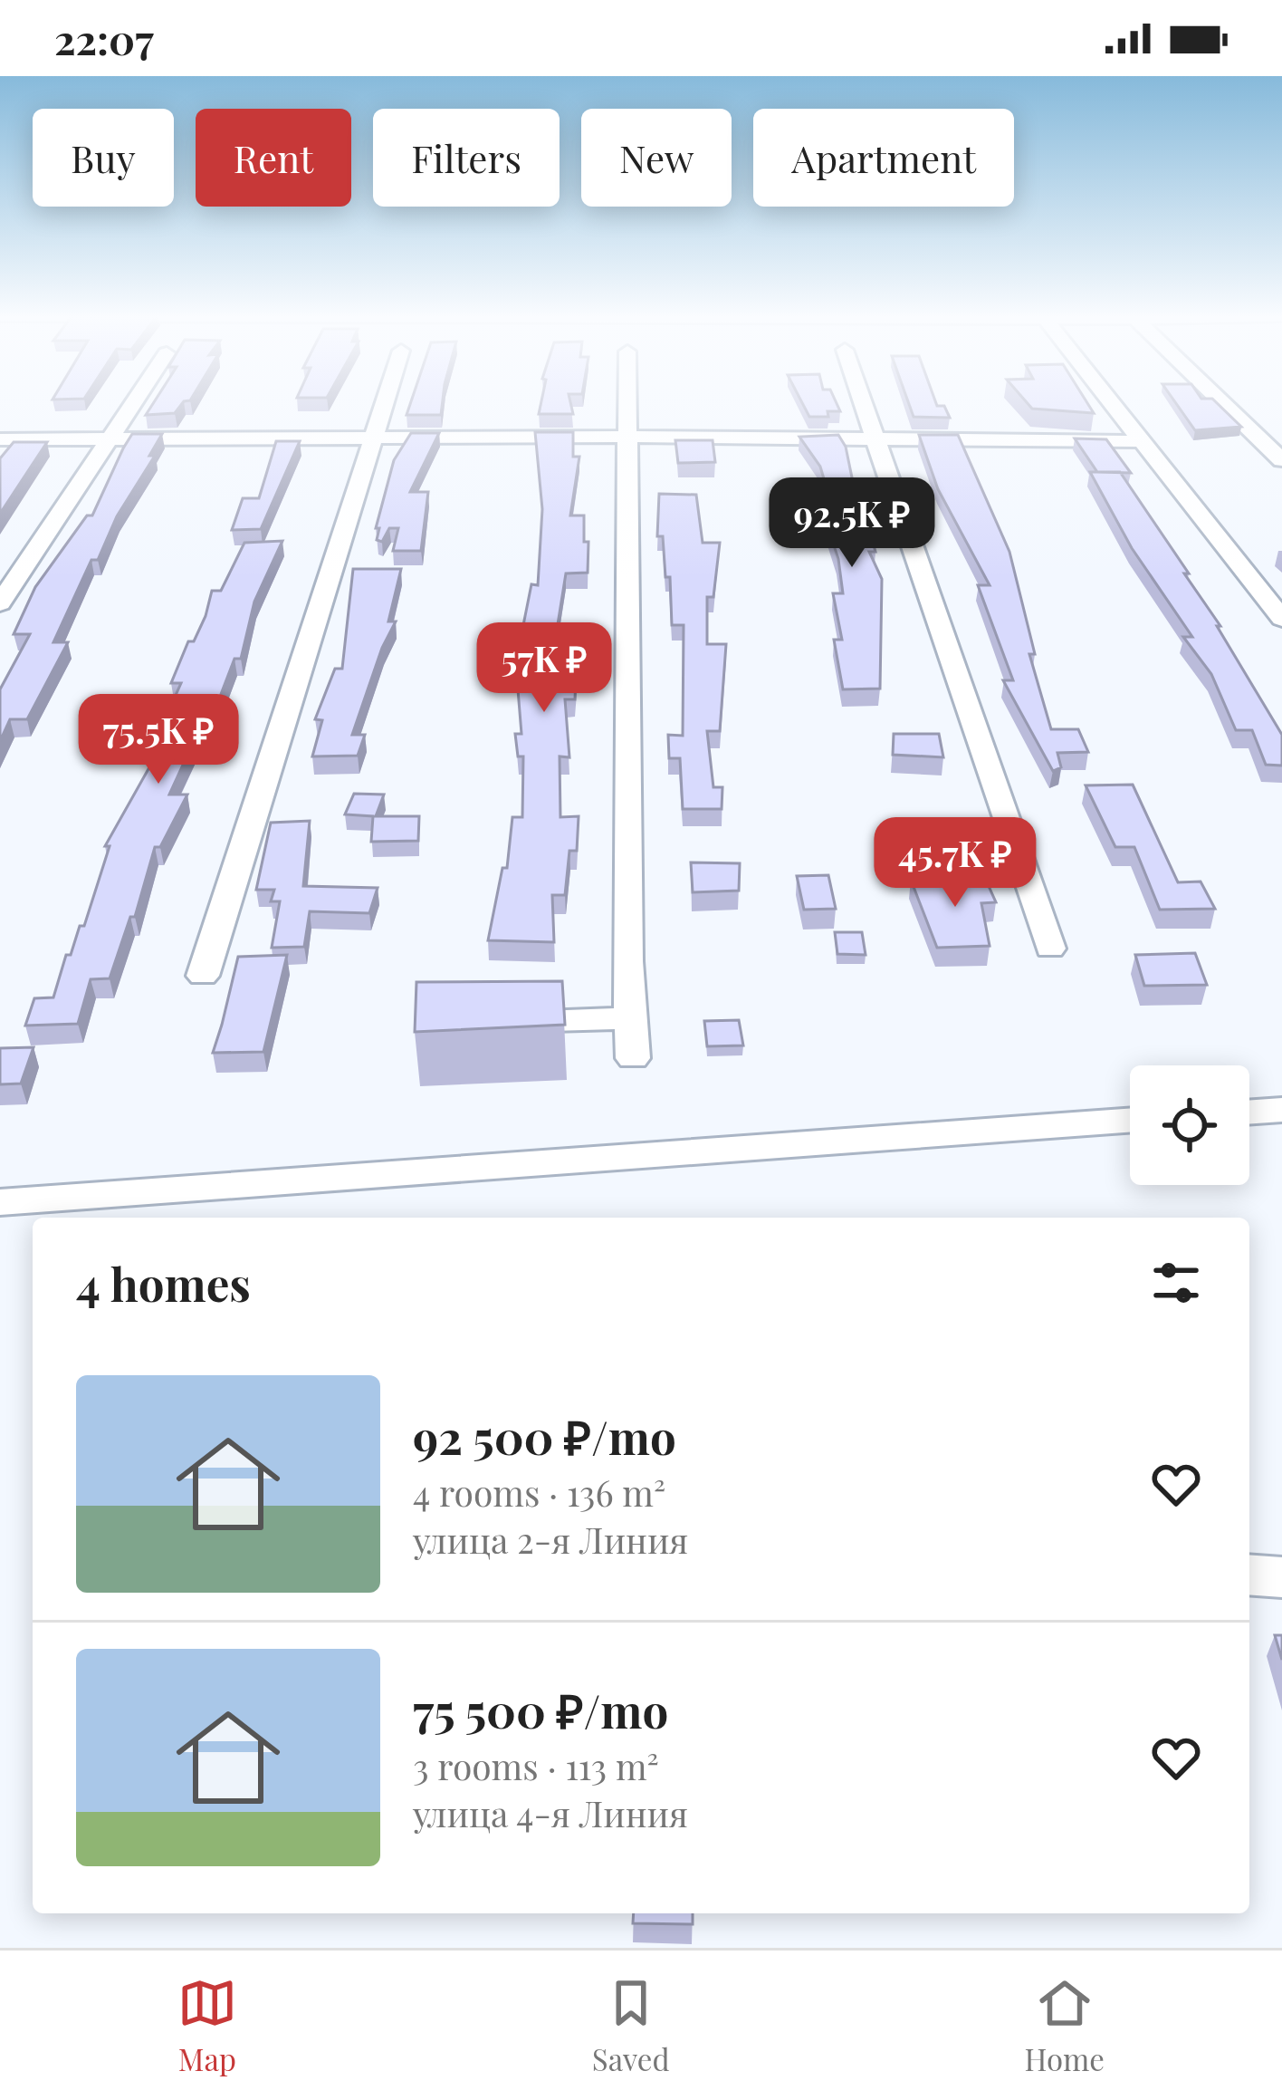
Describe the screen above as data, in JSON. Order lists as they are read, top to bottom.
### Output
{
  "page": {
    "status": "22:07",
    "chip": [
      "Buy",
      "Rent",
      "Filters",
      "New",
      "Apartment"
    ],
    "price": [
      "92.5K ₽",
      "57K ₽",
      "75.5K ₽",
      "45.7K ₽"
    ],
    "heading": "4 homes",
    "list": [
      {
        "name": "92 500 ₽/mo",
        "note": "4 rooms · 136 m² · улица 2-я Линия"
      },
      {
        "name": "75 500 ₽/mo",
        "note": "3 rooms · 113 m² · улица 4-я Линия"
      }
    ],
    "tabs": ["Map", "Saved", "Home"]
  }
}
